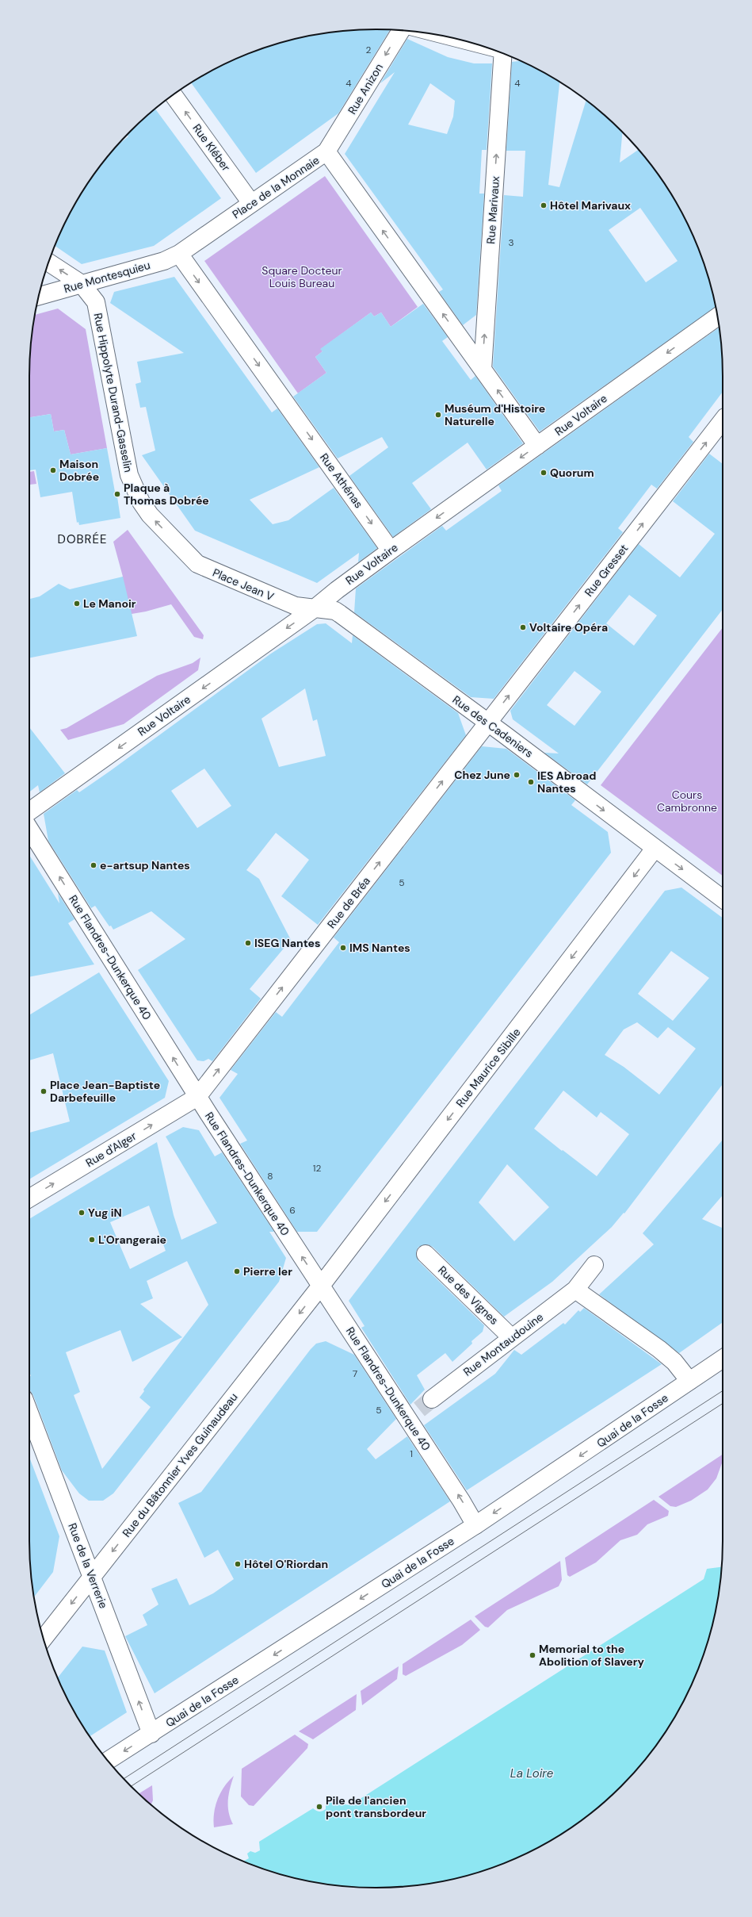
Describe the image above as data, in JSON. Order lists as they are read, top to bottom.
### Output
{
  "streets": {
    "street": [
      "Rue Anizon",
      "Rue Kléber",
      "Place de la Monnaie",
      "Rue Marivaux",
      "Rue Montesquieu",
      "Rue Hippolyte Durand-Gasselin",
      "Rue Voltaire",
      "Rue Athénas",
      "Rue Gresset",
      "Place Jean V",
      "Rue des Cadeniers",
      "Rue de Bréa",
      "Rue Flandres-Dunkerque 40",
      "Rue Maurice Sibille",
      "Rue d'Alger",
      "Rue des Vignes",
      "Rue Montaudouine",
      "Quai de la Fosse",
      "Rue du Bâtonnier Yves Guinaudeau",
      "Rue de la Verrerie"
    ]
  },
  "crossings": [
    ["Rue Anizon", "Place de la Monnaie"],
    ["Rue Kléber", "Place de la Monnaie"],
    ["Place de la Monnaie", "Rue Marivaux"],
    ["Place de la Monnaie", "Rue Montesquieu"],
    ["Place de la Monnaie", "Rue Voltaire"],
    ["Place de la Monnaie", "Rue Athénas"],
    ["Rue Montesquieu", "Rue Hippolyte Durand-Gasselin"],
    ["Rue Montesquieu", "Rue Athénas"],
    ["Rue Hippolyte Durand-Gasselin", "Place Jean V"],
    ["Rue Voltaire", "Rue Athénas"],
    ["Rue Voltaire", "Place Jean V"],
    ["Rue Voltaire", "Rue des Cadeniers"],
    ["Rue Gresset", "Rue des Cadeniers"],
    ["Rue Gresset", "Rue de Bréa"],
    ["Place Jean V", "Rue des Cadeniers"],
    ["Rue des Cadeniers", "Rue de Bréa"],
    ["Rue des Cadeniers", "Rue Maurice Sibille"],
    ["Rue de Bréa", "Rue Flandres-Dunkerque 40"],
    ["Rue de Bréa", "Rue d'Alger"],
    ["Rue Flandres-Dunkerque 40", "Rue Maurice Sibille"],
    ["Rue Flandres-Dunkerque 40", "Rue d'Alger"],
    ["Rue Flandres-Dunkerque 40", "Rue Montaudouine"],
    ["Rue Flandres-Dunkerque 40", "Quai de la Fosse"],
    ["Rue Flandres-Dunkerque 40", "Rue du Bâtonnier Yves Guinaudeau"],
    ["Rue Maurice Sibille", "Rue du Bâtonnier Yves Guinaudeau"],
    ["Rue des Vignes", "Rue Montaudouine"],
    ["Quai de la Fosse", "Rue de la Verrerie"],
    ["Rue du Bâtonnier Yves Guinaudeau", "Rue de la Verrerie"]
  ],
  "one_way": [
    "Rue Anizon",
    "Rue Kléber",
    "Place de la Monnaie",
    "Rue Marivaux",
    "Rue Hippolyte Durand-Gasselin",
    "Rue Voltaire",
    "Rue Athénas",
    "Rue Gresset",
    "Rue des Cadeniers",
    "Rue de Bréa",
    "Rue Flandres-Dunkerque 40",
    "Rue Maurice Sibille",
    "Rue d'Alger",
    "Quai de la Fosse",
    "Rue du Bâtonnier Yves Guinaudeau",
    "Rue de la Verrerie"
  ],
  "districts": ["DOBRÉE"],
  "water": ["La Loire"],
  "parks": ["Square Docteur Louis Bureau", "Cours Cambronne"],
  "places": [
    "Hôtel Marivaux",
    "Muséum d'Histoire Naturelle",
    "Maison Dobrée",
    "Quorum",
    "Plaque à Thomas Dobrée",
    "Le Manoir",
    "Voltaire Opéra",
    "Chez June",
    "IES Abroad Nantes",
    "e-artsup Nantes",
    "ISEG Nantes",
    "IMS Nantes",
    "Place Jean-Baptiste Darbefeuille",
    "Yug iN",
    "L'Orangeraie",
    "Pierre Ier",
    "Hôtel O'Riordan",
    "Memorial to the Abolition of Slavery",
    "Pile de l'ancien pont transbordeur"
  ],
  "house_numbers": [
    "2",
    "4",
    "4",
    "3",
    "5",
    "12",
    "8",
    "6",
    "7",
    "5",
    "1"
  ]
}
